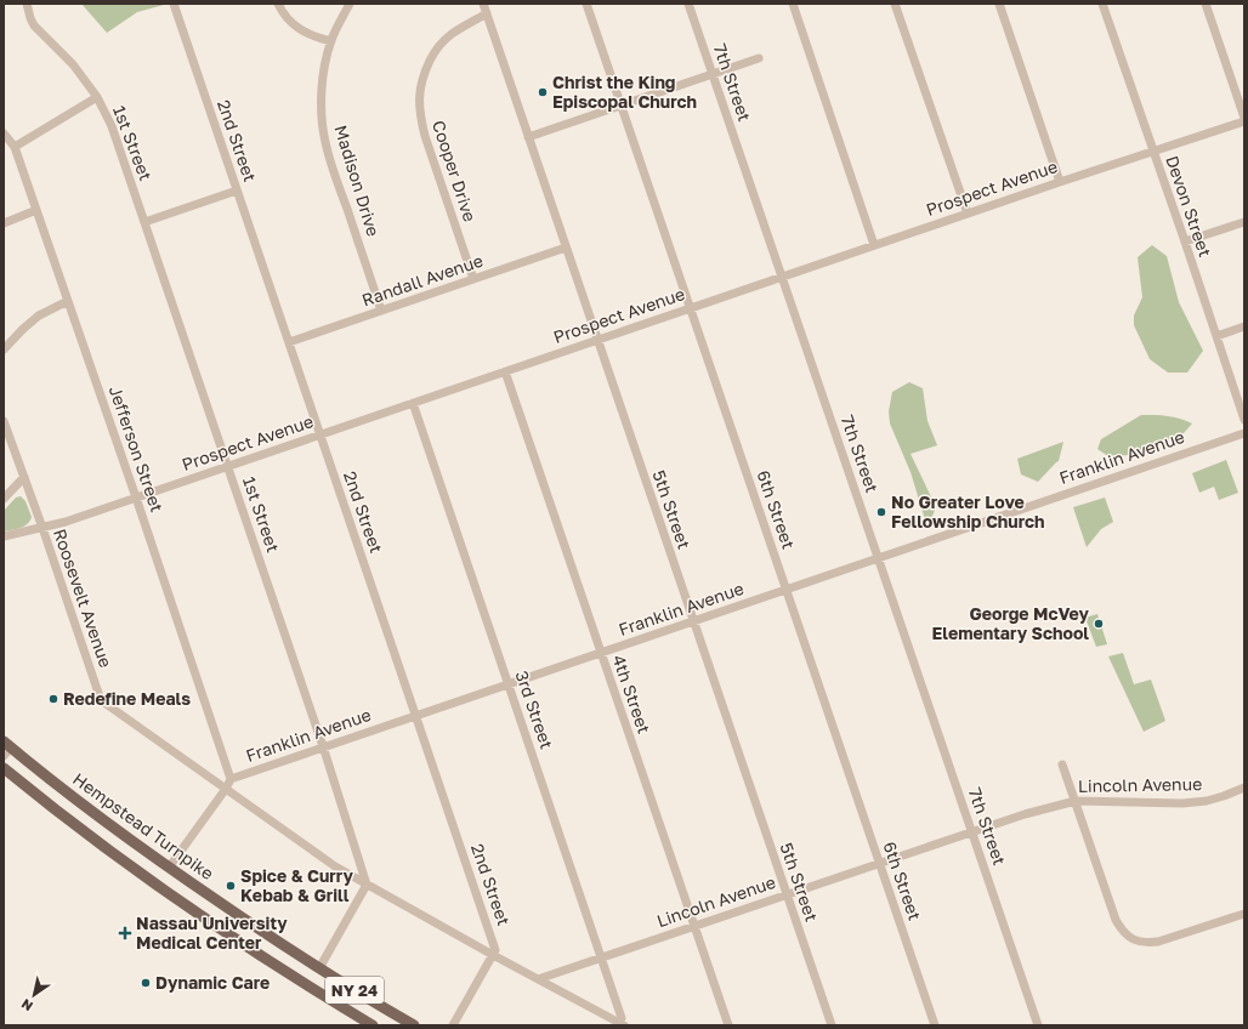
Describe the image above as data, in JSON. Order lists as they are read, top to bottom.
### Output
{
  "streets": {
    "main road": ["Hempstead Turnpike", "NY 24"],
    "street": [
      "7th Street",
      "2nd Street",
      "1st Street",
      "Cooper Drive",
      "Madison Drive",
      "Prospect Avenue",
      "Devon Street",
      "Randall Avenue",
      "Jefferson Street",
      "Franklin Avenue",
      "5th Street",
      "6th Street",
      "Roosevelt Avenue",
      "4th Street",
      "3rd Street",
      "Lincoln Avenue"
    ]
  },
  "crossings": [
    ["7th Street", "Prospect Avenue"],
    ["7th Street", "Franklin Avenue"],
    ["7th Street", "Lincoln Avenue"],
    ["2nd Street", "Prospect Avenue"],
    ["2nd Street", "Randall Avenue"],
    ["2nd Street", "Franklin Avenue"],
    ["2nd Street", "Roosevelt Avenue"],
    ["1st Street", "Prospect Avenue"],
    ["1st Street", "Franklin Avenue"],
    ["1st Street", "Roosevelt Avenue"],
    ["Cooper Drive", "Randall Avenue"],
    ["Cooper Drive", "5th Street"],
    ["Madison Drive", "Randall Avenue"],
    ["Prospect Avenue", "Devon Street"],
    ["Prospect Avenue", "Jefferson Street"],
    ["Prospect Avenue", "5th Street"],
    ["Prospect Avenue", "6th Street"],
    ["Prospect Avenue", "Roosevelt Avenue"],
    ["Prospect Avenue", "4th Street"],
    ["Prospect Avenue", "3rd Street"],
    ["Randall Avenue", "5th Street"],
    ["Jefferson Street", "Franklin Avenue"],
    ["Franklin Avenue", "5th Street"],
    ["Franklin Avenue", "6th Street"],
    ["Franklin Avenue", "Roosevelt Avenue"],
    ["Franklin Avenue", "4th Street"],
    ["Franklin Avenue", "3rd Street"],
    ["Franklin Avenue", "Hempstead Turnpike"],
    ["5th Street", "Lincoln Avenue"],
    ["6th Street", "Lincoln Avenue"],
    ["Roosevelt Avenue", "3rd Street"],
    ["Roosevelt Avenue", "Lincoln Avenue"],
    ["4th Street", "Lincoln Avenue"],
    ["3rd Street", "Lincoln Avenue"]
  ],
  "places": {
    "other": [
      "Christ the King Episcopal Church",
      "No Greater Love Fellowship Church",
      "George McVey Elementary School",
      "Redefine Meals",
      "Spice & Curry Kebab & Grill",
      "Dynamic Care"
    ],
    "health": ["Nassau University Medical Center"]
  },
  "north": "bottom left"
}
